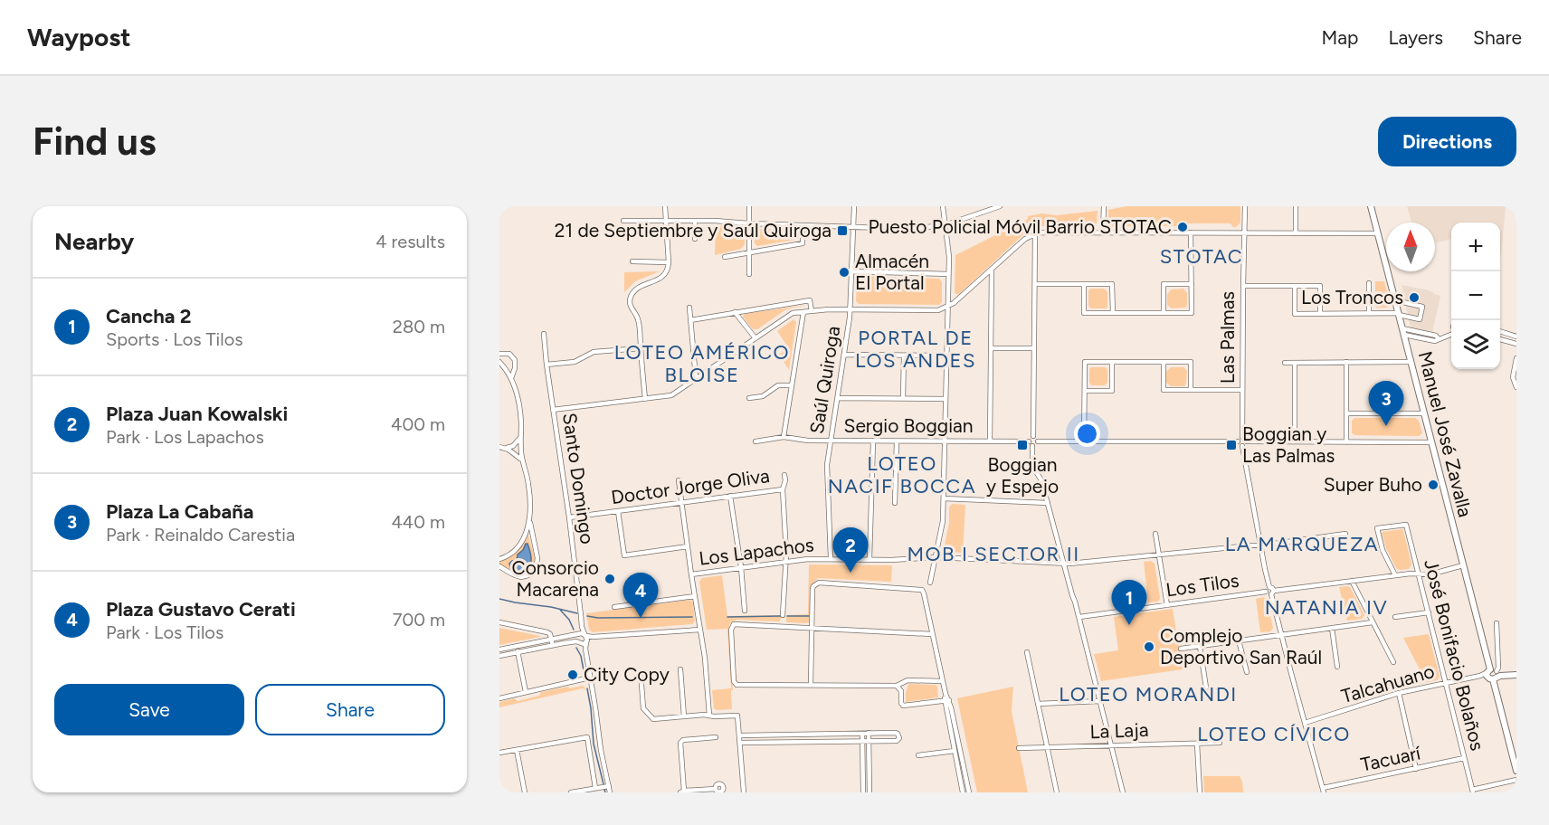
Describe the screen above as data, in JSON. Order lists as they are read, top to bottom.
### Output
{
  "streets": {
    "street": [
      "Las Palmas",
      "Saúl Quiroga",
      "Sergio Boggian",
      "Manuel José Zavalla",
      "Santo Domingo",
      "Doctor Jorge Oliva",
      "Los Lapachos",
      "Los Tilos",
      "José Bonifacio Bolaños",
      "Talcahuano",
      "La Laja",
      "Tacuarí"
    ]
  },
  "crossings": [
    ["Saúl Quiroga", "Sergio Boggian"],
    ["Saúl Quiroga", "Los Lapachos"],
    ["Manuel José Zavalla", "Los Tilos"],
    ["Manuel José Zavalla", "Talcahuano"],
    ["Santo Domingo", "Doctor Jorge Oliva"],
    ["Doctor Jorge Oliva", "Los Lapachos"],
    ["Los Tilos", "José Bonifacio Bolaños"],
    ["José Bonifacio Bolaños", "Talcahuano"],
    ["José Bonifacio Bolaños", "Tacuarí"]
  ],
  "districts": [
    "STOTAC",
    "PORTAL DE LOS ANDES",
    "LOTEO AMÉRICO BLOISE",
    "LOTEO NACIF BOCCA",
    "LA MARQUEZA",
    "MOB I SECTOR II",
    "NATANIA IV",
    "LOTEO MORANDI",
    "LOTEO CÍVICO"
  ],
  "places": {
    "other": [
      "Puesto Policial Móvil Barrio STOTAC",
      "Almacén El Portal",
      "Los Troncos",
      "Super Buho",
      "Consorcio Macarena",
      "Complejo Deportivo San Raúl",
      "City Copy"
    ],
    "transit": ["21 de Septiembre y Saúl Quiroga", "Boggian y Espejo", "Boggian y Las Palmas"]
  },
  "north": "top",
  "page": {
    "header": "Waypost",
    "nav": ["Map", "Layers", "Share"],
    "buttons": [
      "Directions",
      ["Save", "Share"]
    ],
    "title": "Find us",
    "heading": ["Nearby", "4 results"],
    "map_buttons": ["+", "−"],
    "list": [
      {
        "mark": "1",
        "name": "Cancha 2",
        "note": "Sports · Los Tilos",
        "value": "280 m"
      },
      {
        "mark": "2",
        "name": "Plaza Juan Kowalski",
        "note": "Park · Los Lapachos",
        "value": "400 m"
      },
      {
        "mark": "3",
        "name": "Plaza La Cabaña",
        "note": "Park · Reinaldo Carestia",
        "value": "440 m"
      },
      {
        "mark": "4",
        "name": "Plaza Gustavo Cerati",
        "note": "Park · Los Tilos",
        "value": "700 m"
      }
    ],
    "pins": [
      "3",
      "2",
      "4",
      "1"
    ]
  }
}
